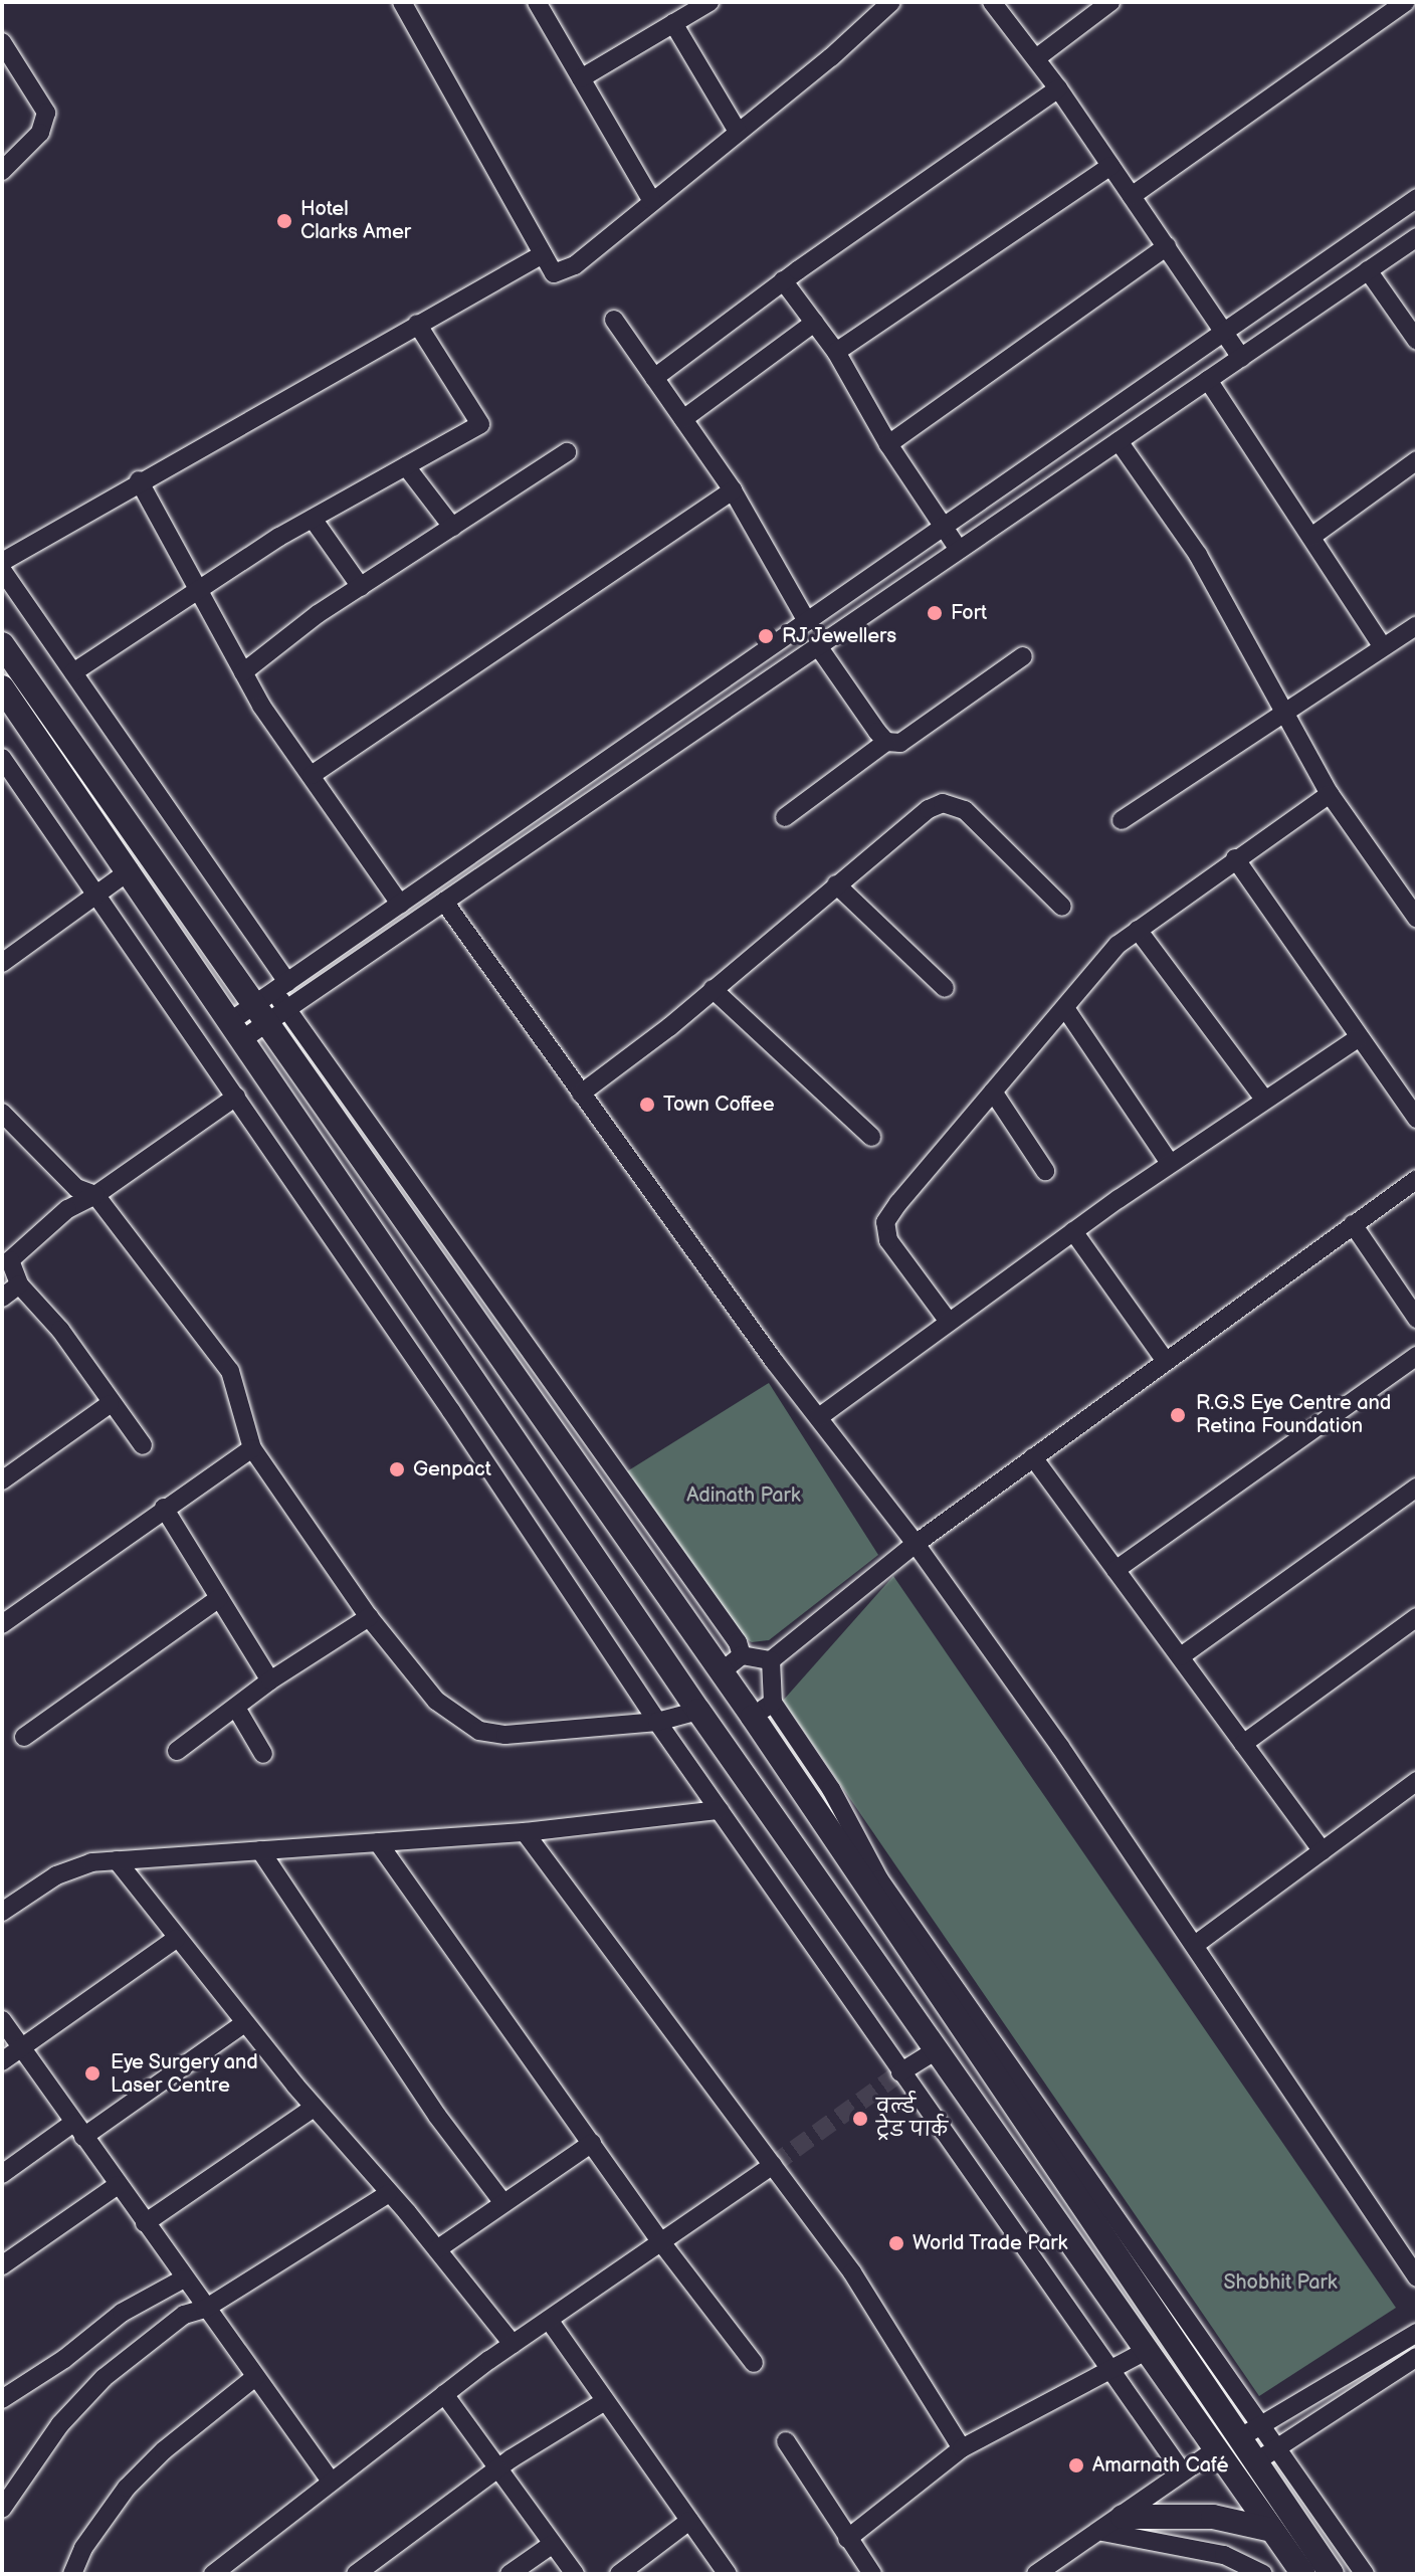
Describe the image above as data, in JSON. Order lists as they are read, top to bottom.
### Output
{
  "parks": ["Adinath Park", "Shobhit Park"],
  "places": [
    "Hotel Clarks Amer",
    "Fort",
    "RJ Jewellers",
    "Town Coffee",
    "R.G.S Eye Centre and Retina Foundation",
    "Genpact",
    "Eye Surgery and Laser Centre",
    "वर्ल्ड ट्रेड पार्क",
    "World Trade Park",
    "Amarnath Café"
  ]
}
